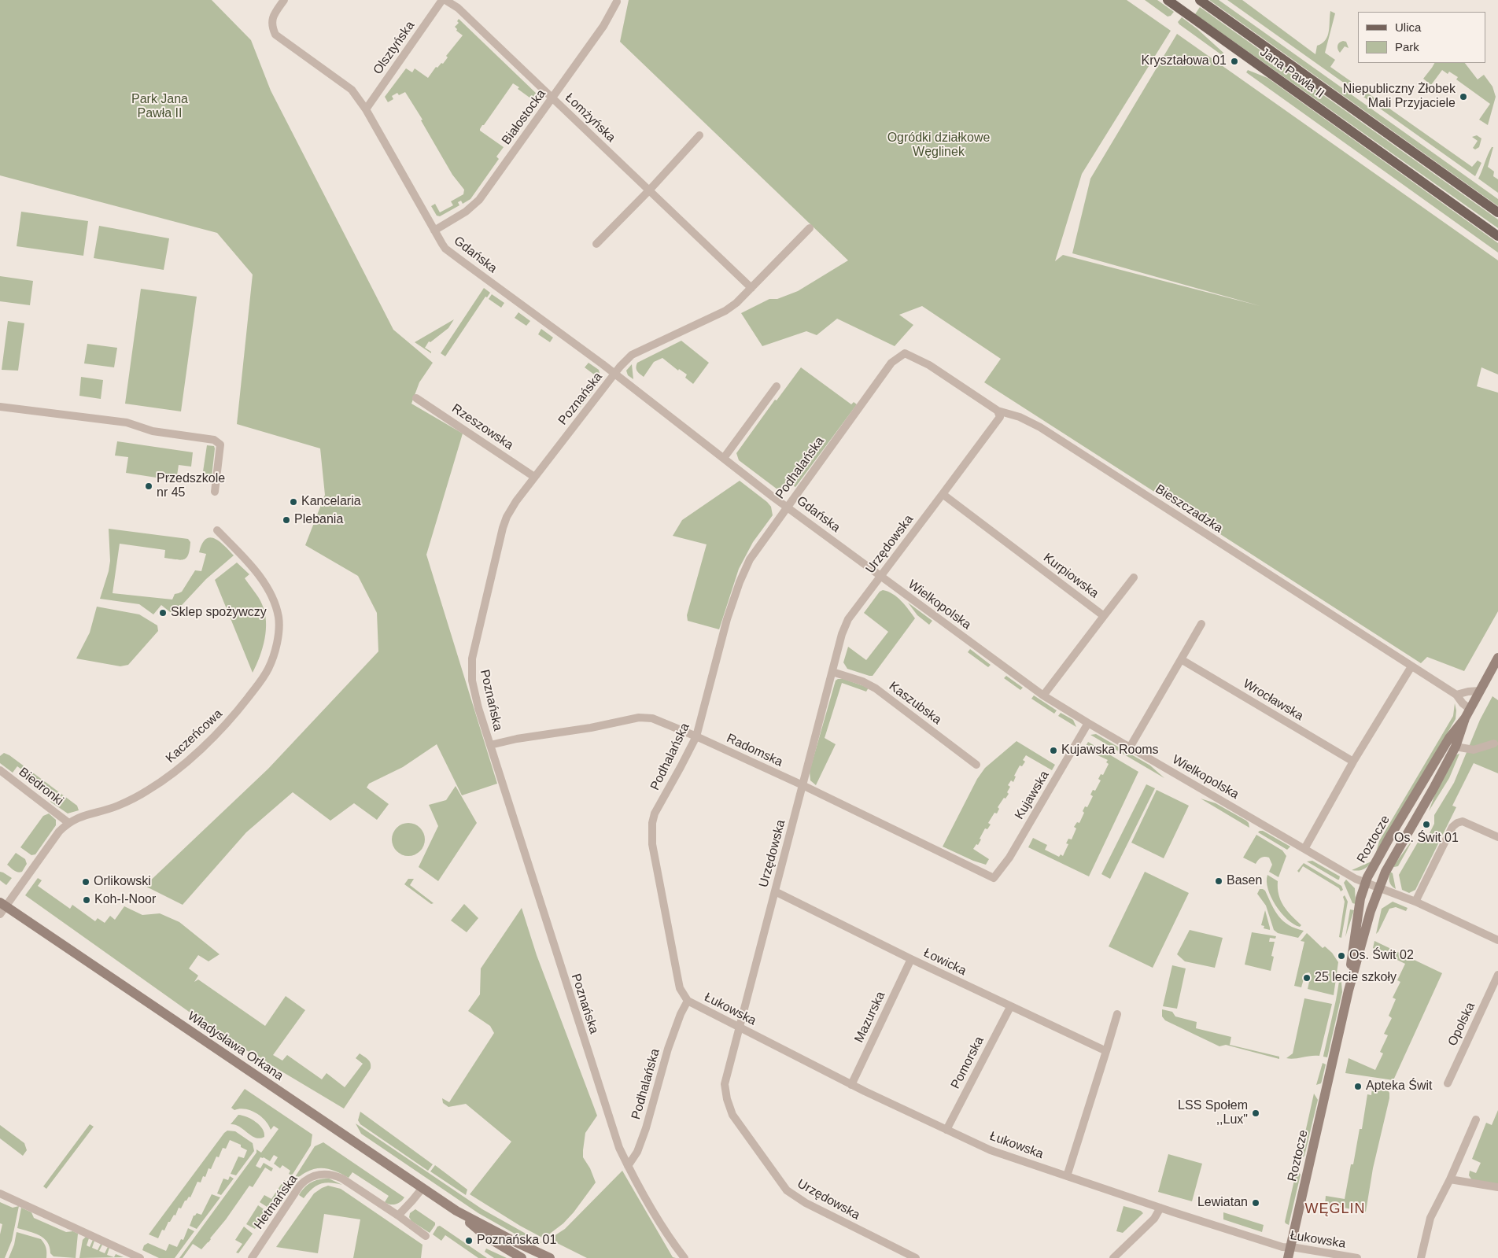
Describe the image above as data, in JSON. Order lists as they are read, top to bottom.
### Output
{
  "streets": {
    "main road": ["Jana Pawła II"],
    "street": [
      "Olsztyńska",
      "Białostocka",
      "Łomżyńska",
      "Gdańska",
      "Poznańska",
      "Rzeszowska",
      "Podhalańska",
      "Bieszczadzka",
      "Urzędowska",
      "Kurpiowska",
      "Wielkopolska",
      "Wrocławska",
      "Kaszubska",
      "Kaczeńcowa",
      "Radomska",
      "Biedronki",
      "Kujawska",
      "Roztocze",
      "Łowicka",
      "Łukowska",
      "Mazurska",
      "Opolska",
      "Władysława Orkana",
      "Pomorska",
      "Hetmańska"
    ]
  },
  "crossings": [
    ["Olsztyńska", "Gdańska"],
    ["Białostocka", "Łomżyńska"],
    ["Białostocka", "Gdańska"],
    ["Łomżyńska", "Poznańska"],
    ["Gdańska", "Poznańska"],
    ["Gdańska", "Podhalańska"],
    ["Gdańska", "Urzędowska"],
    ["Gdańska", "Wielkopolska"],
    ["Poznańska", "Rzeszowska"],
    ["Poznańska", "Podhalańska"],
    ["Poznańska", "Radomska"],
    ["Podhalańska", "Bieszczadzka"],
    ["Podhalańska", "Radomska"],
    ["Podhalańska", "Łukowska"],
    ["Bieszczadzka", "Urzędowska"],
    ["Bieszczadzka", "Roztocze"],
    ["Urzędowska", "Kurpiowska"],
    ["Urzędowska", "Wielkopolska"],
    ["Urzędowska", "Kaszubska"],
    ["Urzędowska", "Radomska"],
    ["Urzędowska", "Łowicka"],
    ["Urzędowska", "Łukowska"],
    ["Kurpiowska", "Wielkopolska"],
    ["Wielkopolska", "Kujawska"],
    ["Wielkopolska", "Roztocze"],
    ["Kaczeńcowa", "Biedronki"],
    ["Kaczeńcowa", "Władysława Orkana"],
    ["Radomska", "Kujawska"],
    ["Roztocze", "Łukowska"],
    ["Łowicka", "Mazurska"],
    ["Łowicka", "Pomorska"],
    ["Łukowska", "Mazurska"],
    ["Łukowska", "Pomorska"]
  ],
  "districts": ["WĘGLIN"],
  "parks": ["Park Jana Pawła II", "Ogródki działkowe Węglinek"],
  "places": [
    "Kryształowa 01",
    "Niepubliczny Żłobek Mali Przyjaciele",
    "Przedszkole nr 45",
    "Kancelaria",
    "Plebania",
    "Sklep spożywczy",
    "Kujawska Rooms",
    "Os. Świt 01",
    "Basen",
    "Orlikowski",
    "Koh-I-Noor",
    "Os. Świt 02",
    "25 lecie szkoły",
    "Apteka Świt",
    "LSS Społem ,,Lux\"",
    "Lewiatan",
    "Poznańska 01"
  ],
  "legend": ["Ulica", "Park"]
}
